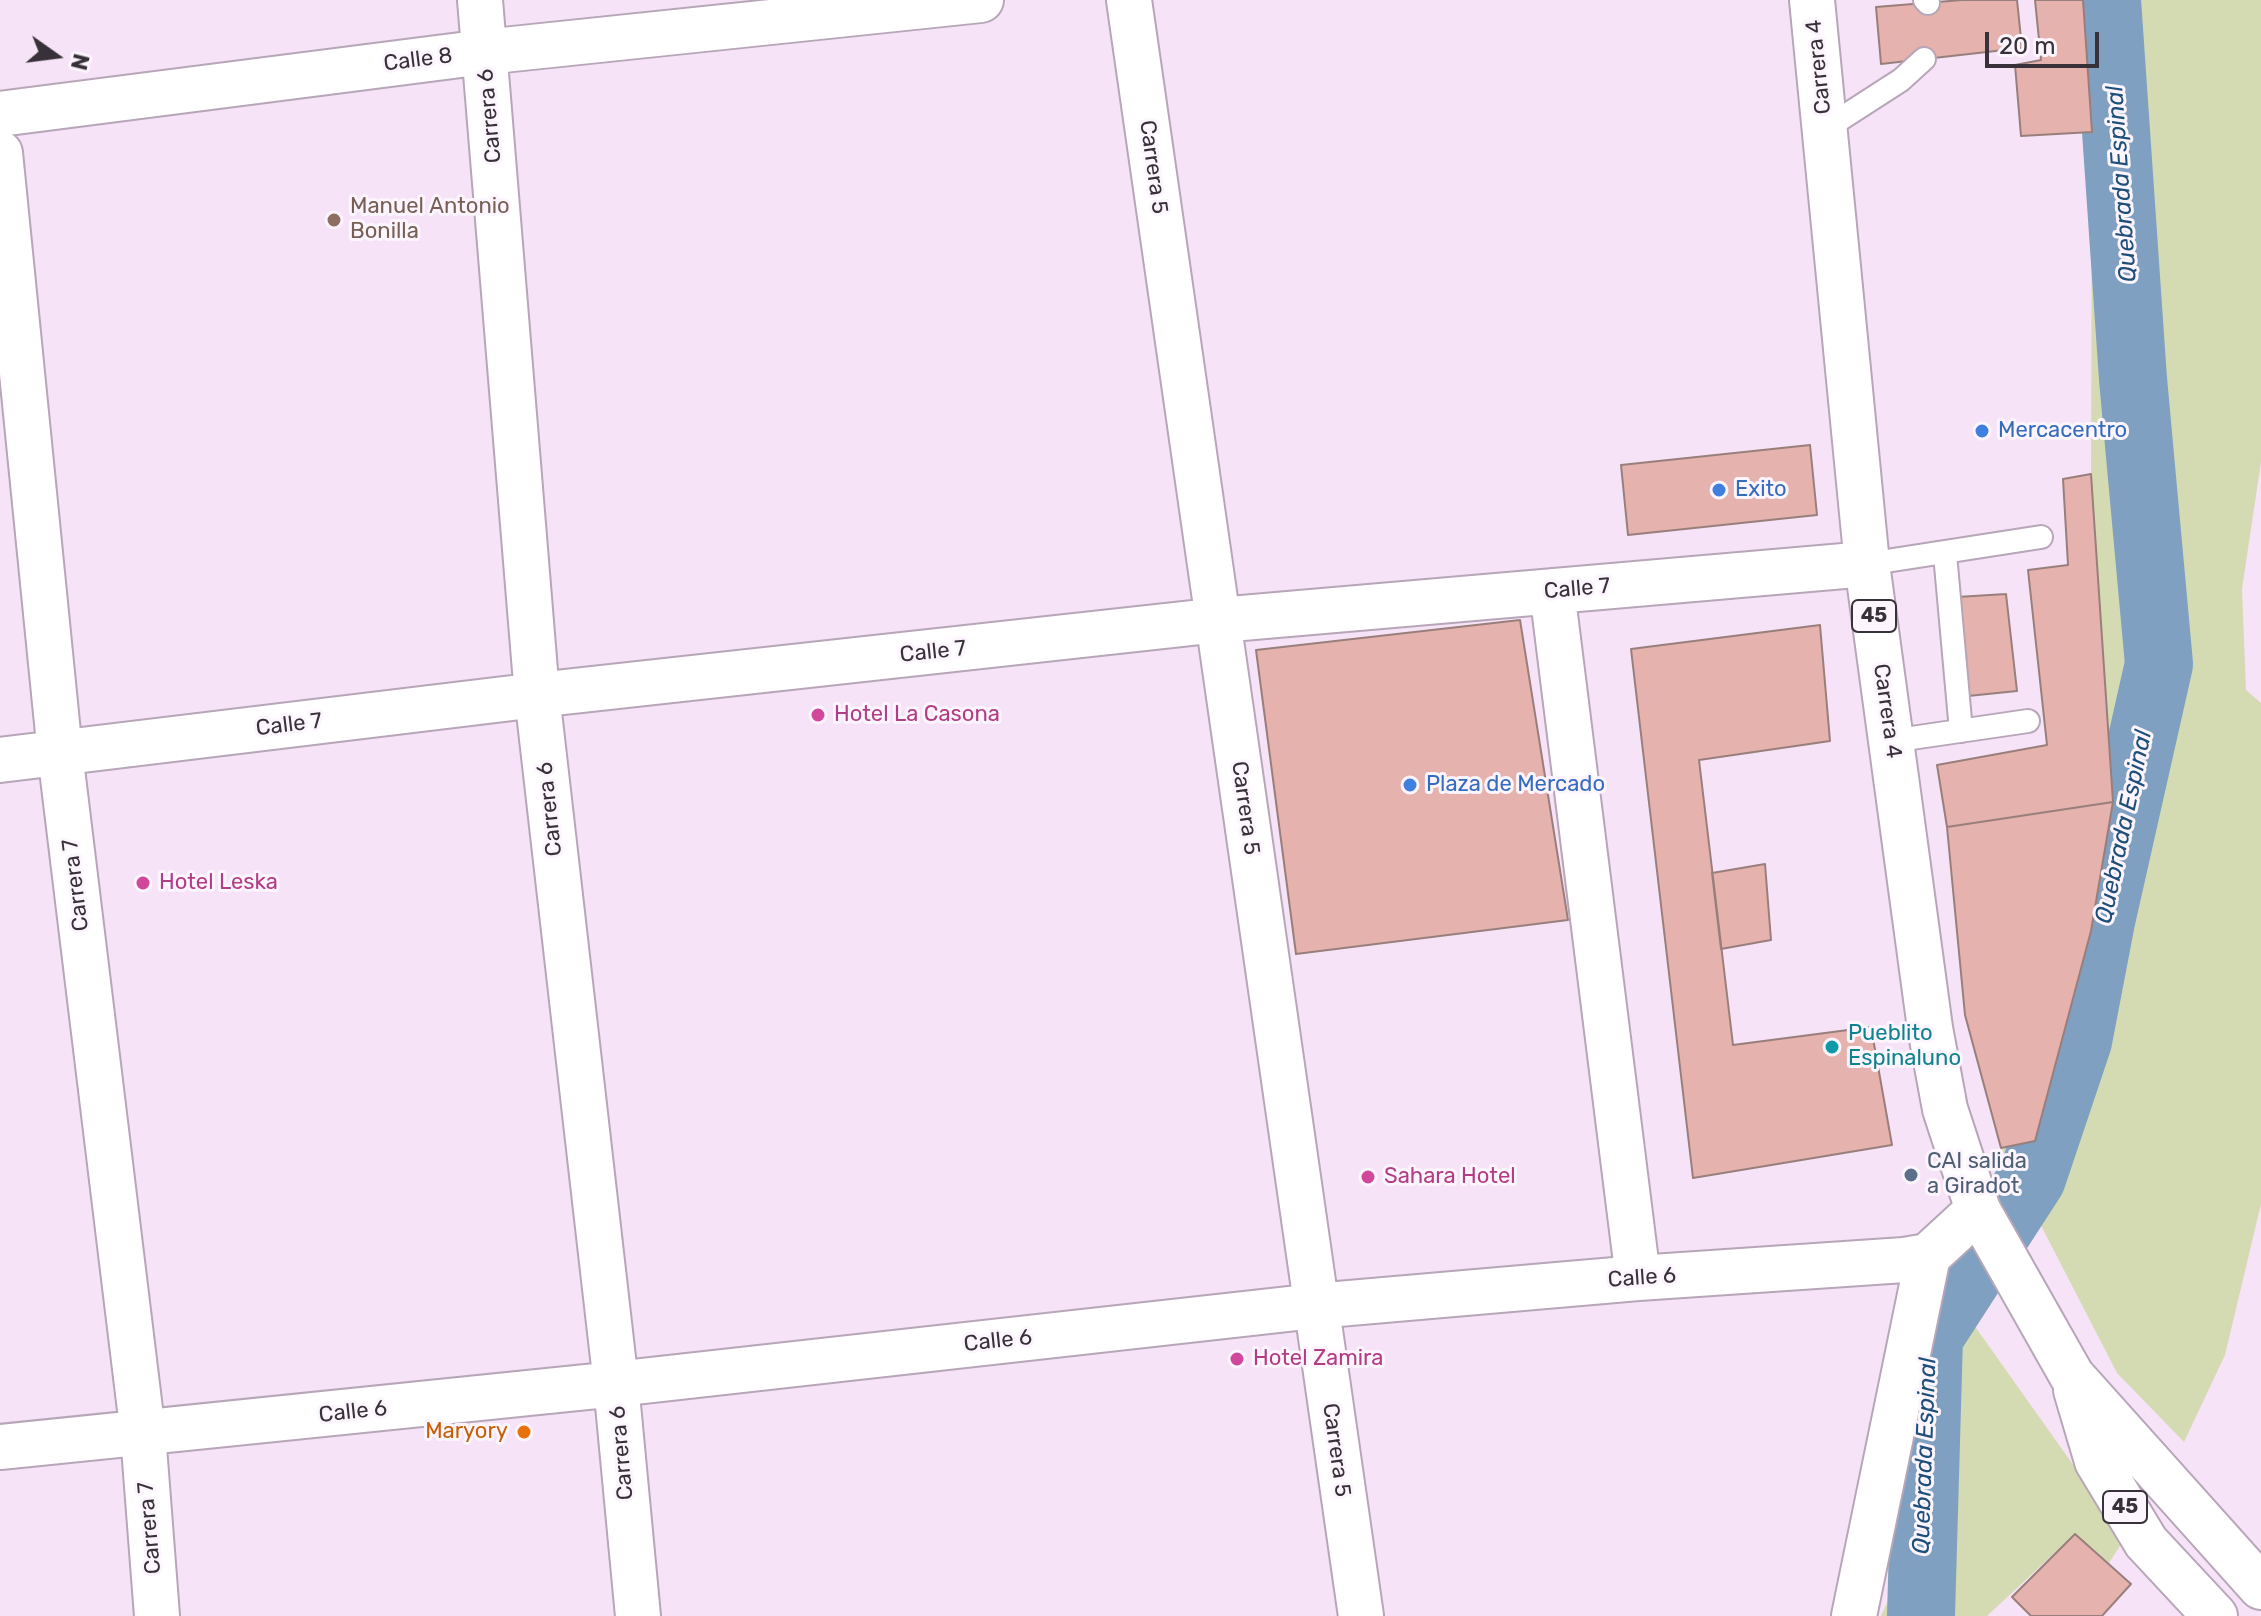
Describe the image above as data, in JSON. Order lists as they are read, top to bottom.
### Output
{
  "streets": {
    "street": [
      "Calle 8",
      "Carrera 4",
      "Carrera 6",
      "Carrera 5",
      "Calle 7",
      "45",
      "Carrera 7",
      "Calle 6"
    ]
  },
  "crossings": [
    ["Calle 8", "Carrera 6"],
    ["Carrera 4", "Calle 7"],
    ["Carrera 4", "45"],
    ["Carrera 6", "Calle 7"],
    ["Carrera 6", "Calle 6"],
    ["Carrera 5", "Calle 7"],
    ["Carrera 5", "Calle 6"],
    ["Calle 7", "Carrera 7"],
    ["Carrera 7", "Calle 6"]
  ],
  "water": ["Quebrada Espinal"],
  "places": [
    "Manuel Antonio Bonilla",
    "Mercacentro",
    "Exito",
    "Hotel La Casona",
    "Plaza de Mercado",
    "Hotel Leska",
    "Pueblito Espinaluno",
    "CAI salida a Giradot",
    "Sahara Hotel",
    "Hotel Zamira",
    "Maryory"
  ],
  "scale_bar": "20 m",
  "north": "right"
}
